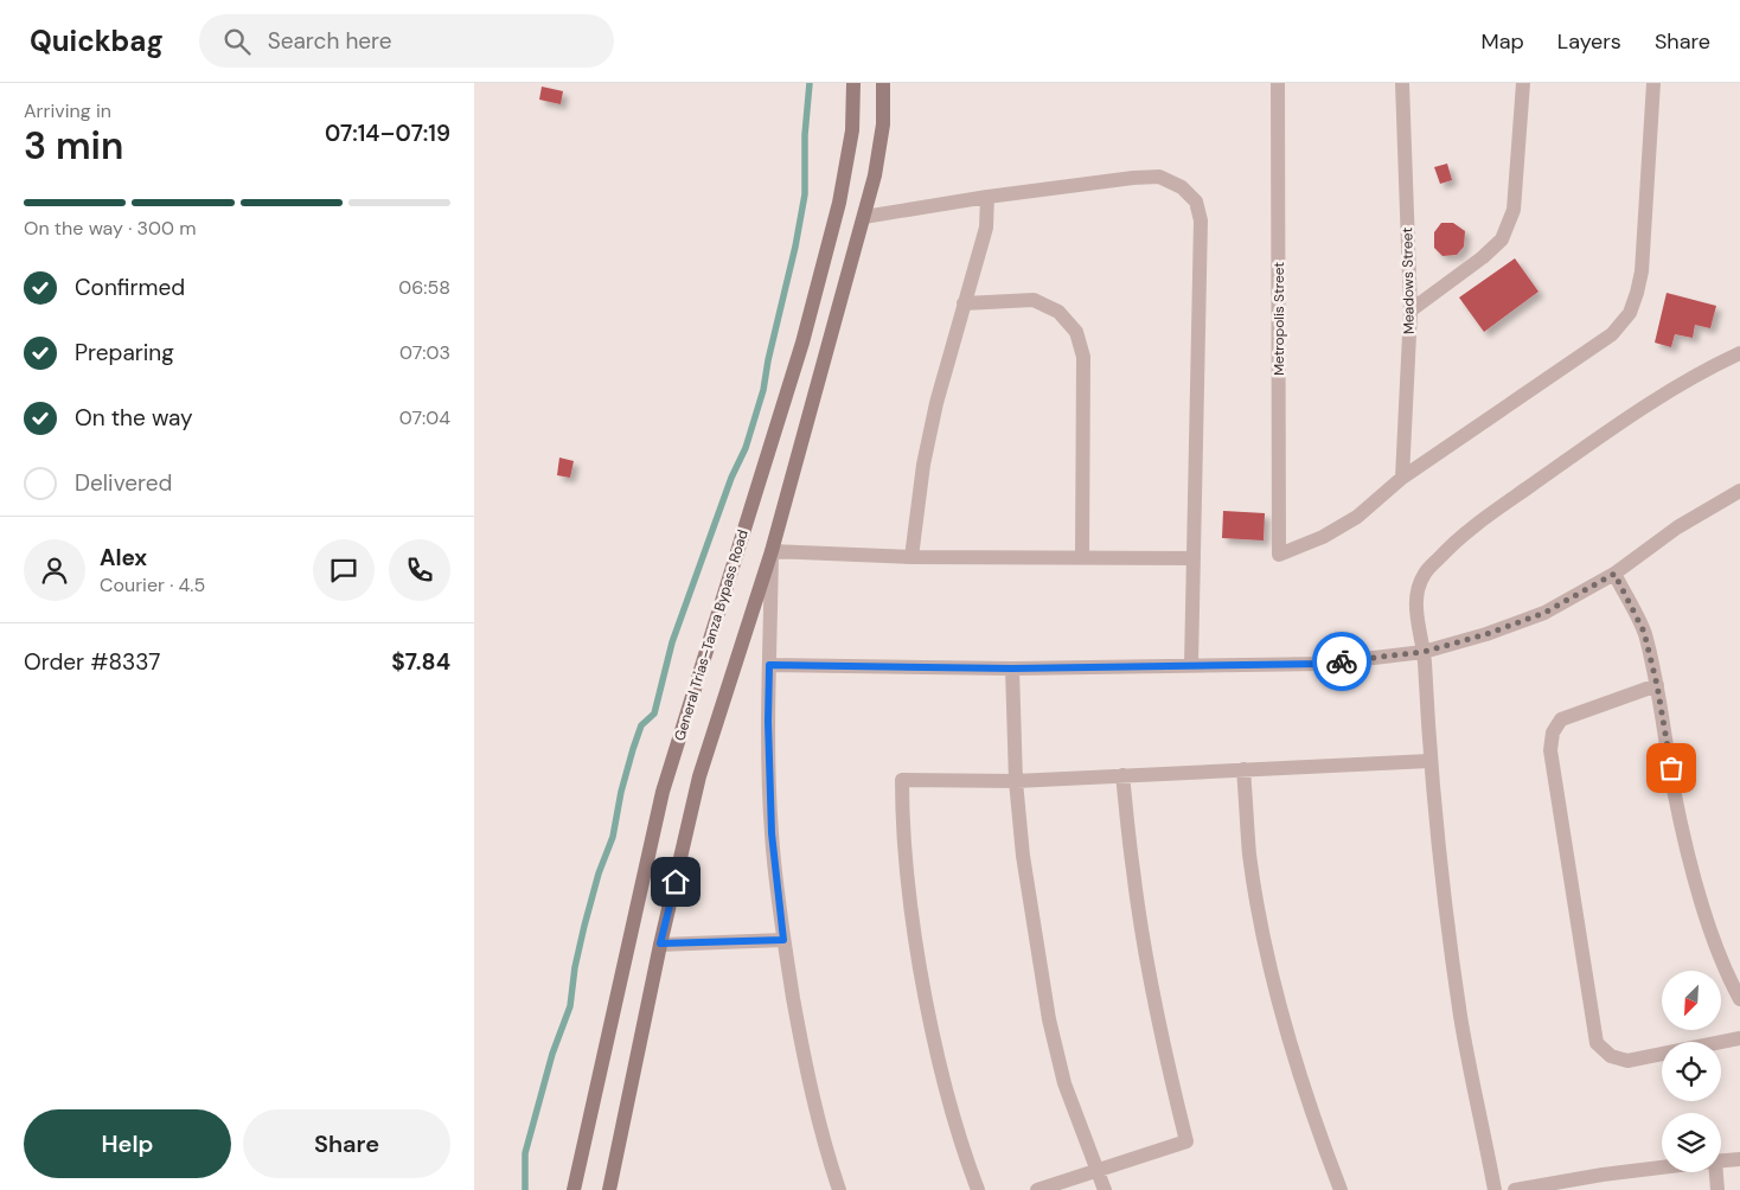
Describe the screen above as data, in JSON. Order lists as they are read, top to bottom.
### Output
{
  "streets": {
    "main road": ["General Trias–Tanza Bypass Road"],
    "street": ["Meadows Street", "Metropolis Street"]
  },
  "crossings": [
    ["Meadows Street", "Metropolis Street"]
  ],
  "north": "bottom left",
  "page": {
    "header": "Quickbag",
    "search": "Search here",
    "nav": ["Map", "Layers", "Share"],
    "heading": ["3 min", "Arriving in", "07:14–07:19"],
    "panel": [
      "Alex",
      "Courier · 4.5",
      "Order #8337",
      "$7.84"
    ],
    "bar": "On the way · 300 m",
    "list": [
      ["Confirmed", "06:58"],
      ["Preparing", "07:03"],
      ["On the way", "07:04"],
      "Delivered"
    ],
    "buttons": ["Help", "Share"]
  }
}
